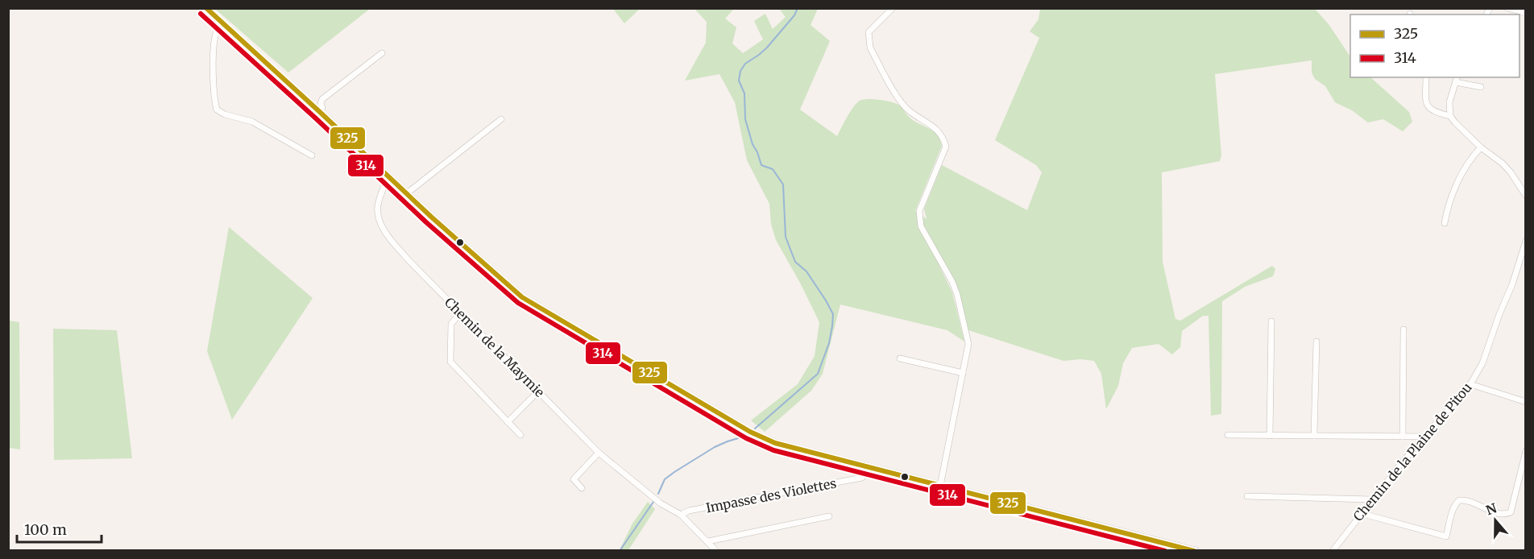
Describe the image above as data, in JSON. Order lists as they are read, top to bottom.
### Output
{
  "streets": {
    "street": ["Chemin de la Maymie", "Chemin de la Plaine de Pitou", "Impasse des Violettes"]
  },
  "crossings": [
    ["Chemin de la Maymie", "Impasse des Violettes"]
  ],
  "lines": ["transit line 325", "transit line 314"],
  "legend": ["325", "314"],
  "scale_bar": "100 m",
  "north": "top"
}
